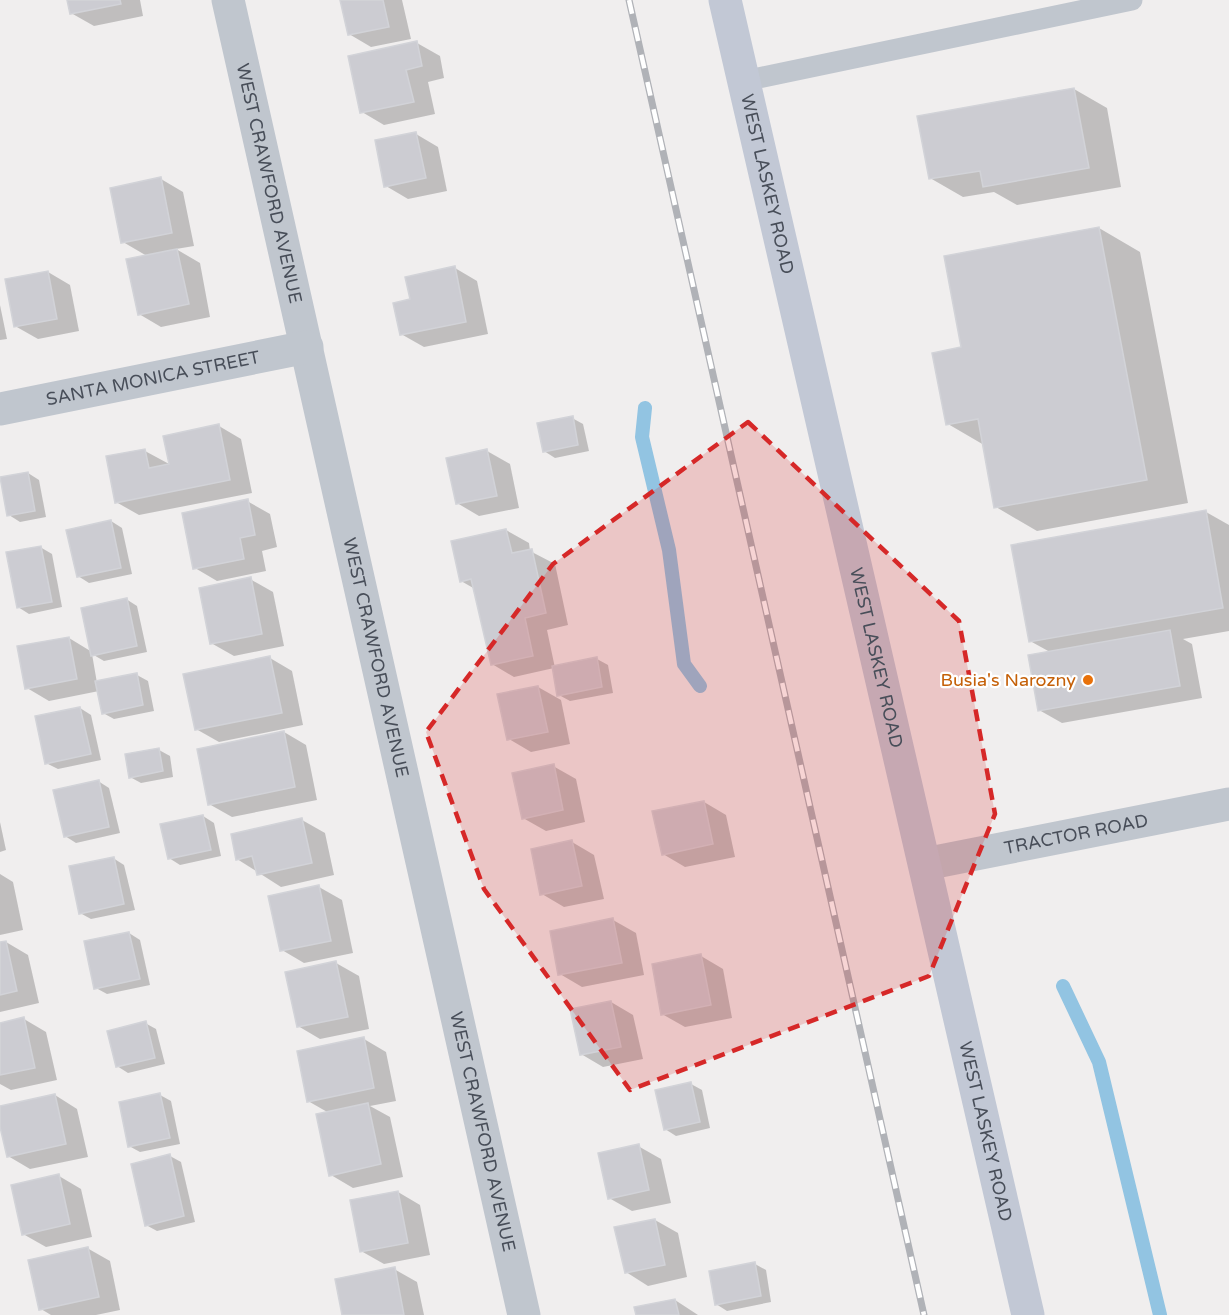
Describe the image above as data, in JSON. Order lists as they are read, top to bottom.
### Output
{
  "streets": {
    "main road": ["WEST LASKEY ROAD"],
    "street": ["WEST CRAWFORD AVENUE", "SANTA MONICA STREET", "TRACTOR ROAD"]
  },
  "crossings": [
    ["WEST CRAWFORD AVENUE", "SANTA MONICA STREET"],
    ["WEST LASKEY ROAD", "TRACTOR ROAD"]
  ],
  "places": ["Busia's Narozny"]
}
